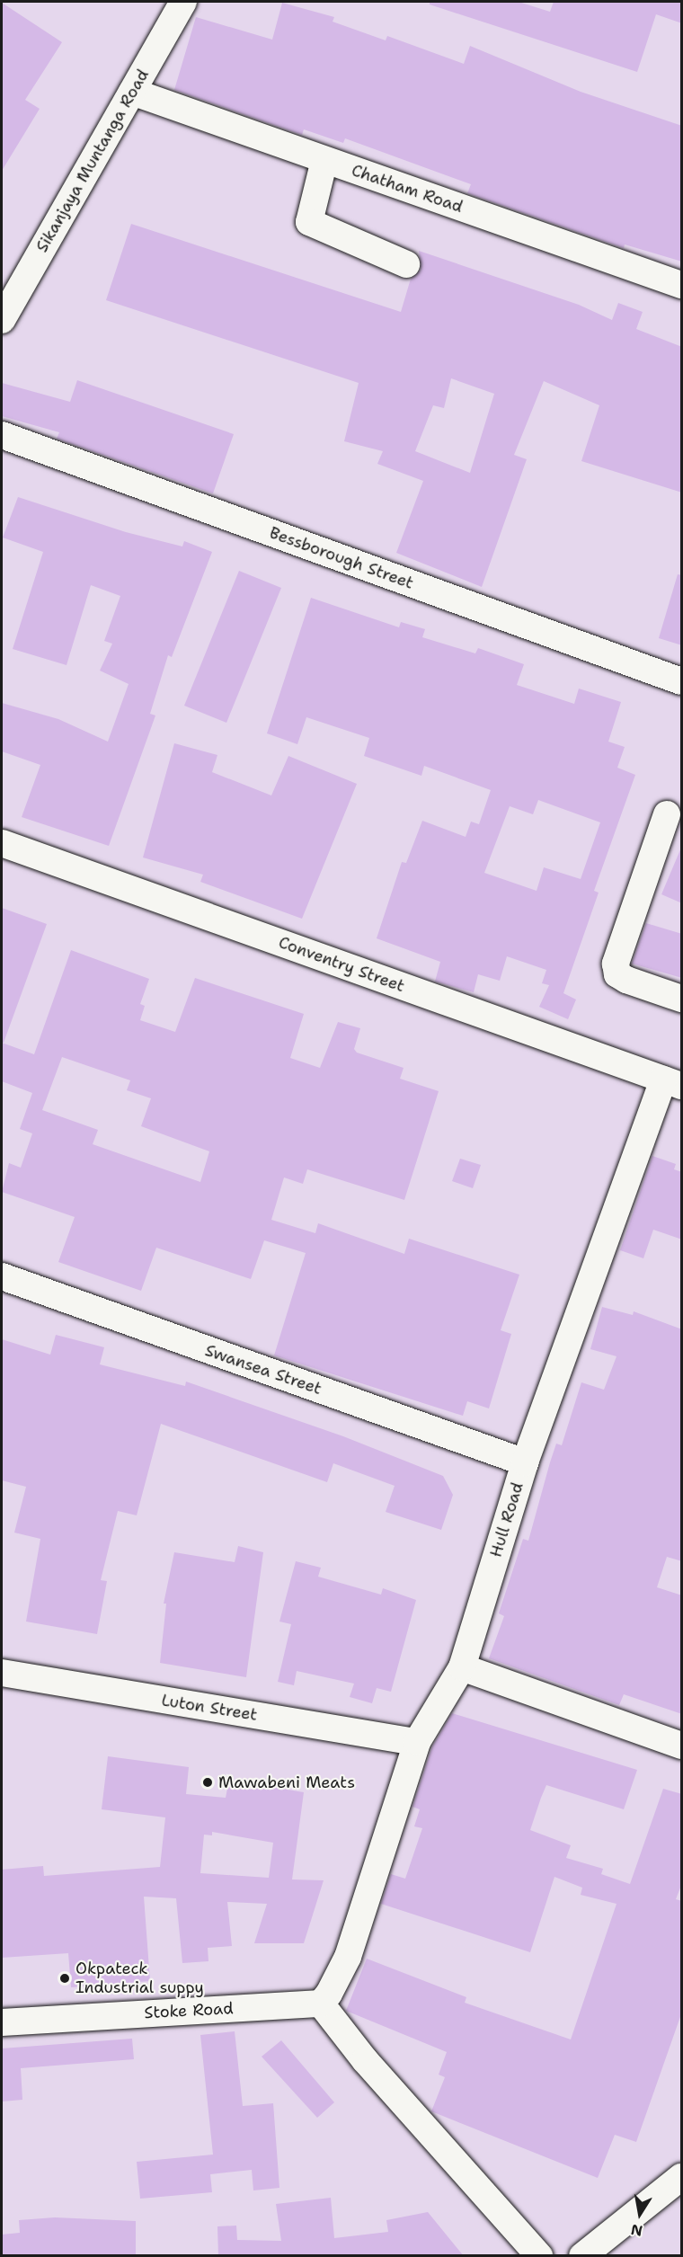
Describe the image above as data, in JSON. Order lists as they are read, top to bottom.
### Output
{
  "streets": {
    "street": [
      "Sikanjaya Muntanga Road",
      "Chatham Road",
      "Bessborough Street",
      "Conventry Street",
      "Swansea Street",
      "Hull Road",
      "Luton Street",
      "Stoke Road"
    ]
  },
  "crossings": [
    ["Sikanjaya Muntanga Road", "Chatham Road"],
    ["Conventry Street", "Hull Road"],
    ["Swansea Street", "Hull Road"],
    ["Hull Road", "Luton Street"],
    ["Hull Road", "Stoke Road"]
  ],
  "places": ["Mawabeni Meats", "Okpateck Industrial suppy"],
  "north": "bottom"
}
